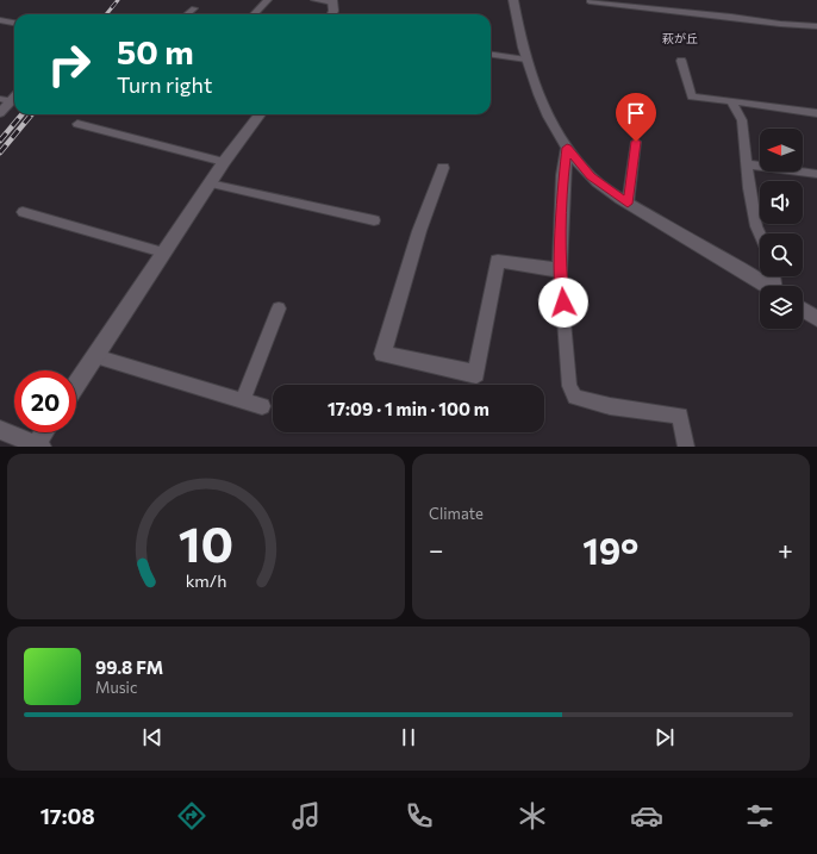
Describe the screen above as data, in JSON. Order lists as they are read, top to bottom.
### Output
{
  "districts": ["萩が丘"],
  "north": "left",
  "page": {
    "turn": ["50 m", "Turn right"],
    "limit": "20",
    "trip": "17:09 · 1 min · 100 m",
    "tile": "Climate",
    "heat": ["−", "19°", "+"],
    "song": ["99.8 FM", "Music"],
    "tabs": "17:08",
    "gauge": ["10", "km/h"]
  }
}
